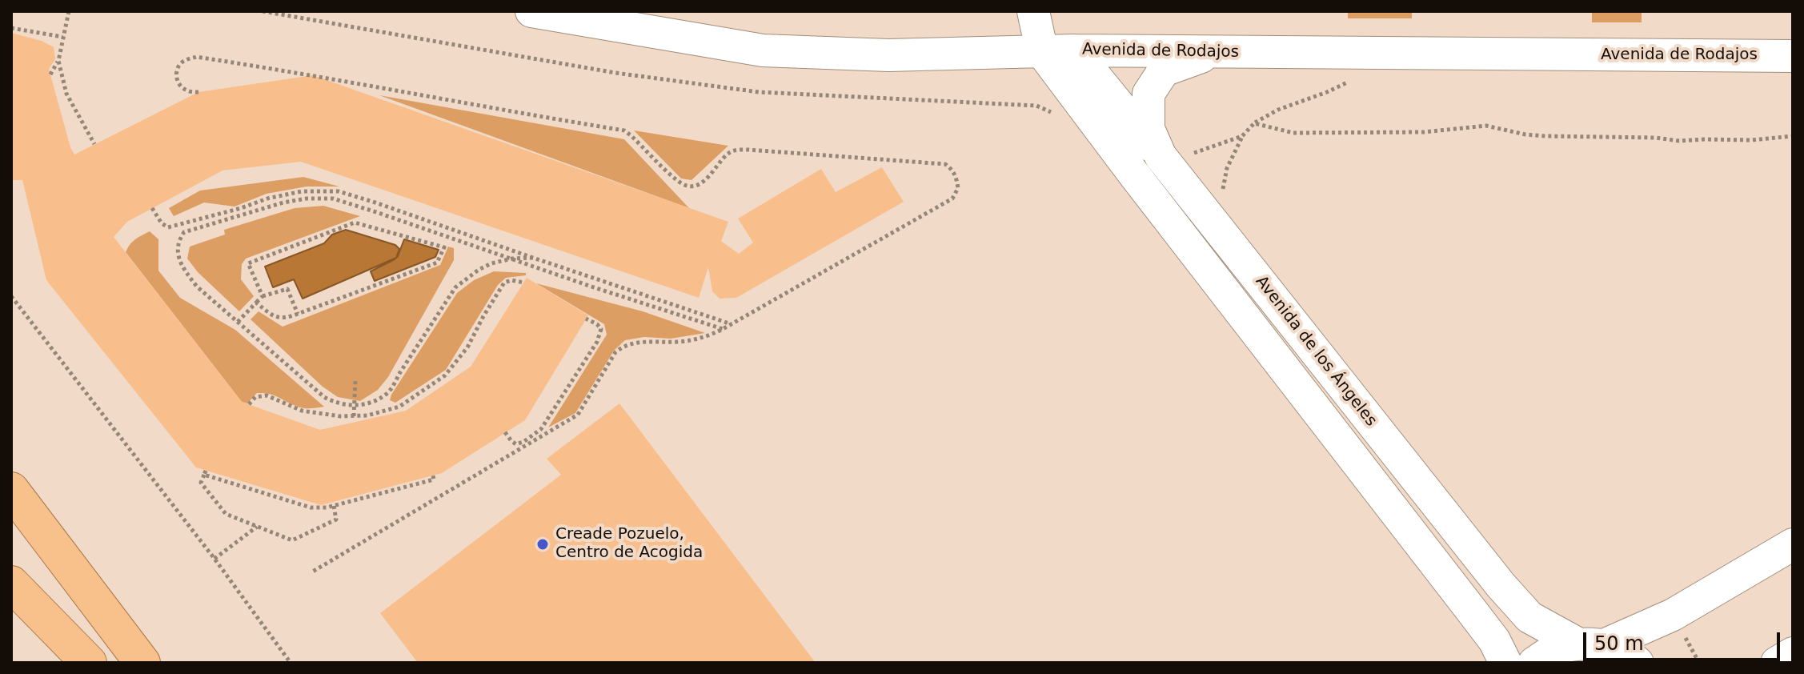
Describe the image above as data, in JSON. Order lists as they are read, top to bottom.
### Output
{
  "streets": {
    "street": ["Avenida de Rodajos", "Avenida de los Ángeles"]
  },
  "crossings": [
    ["Avenida de Rodajos", "Avenida de los Ángeles"]
  ],
  "places": ["Creade Pozuelo, Centro de Acogida"],
  "scale_bar": "50 m"
}
